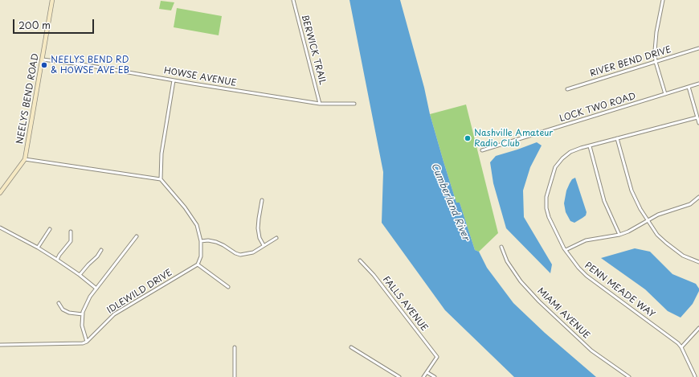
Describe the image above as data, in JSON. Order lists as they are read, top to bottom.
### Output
{
  "streets": {
    "main road": ["NEELYS BEND ROAD"],
    "street": [
      "BERWICK TRAIL",
      "RIVER BEND DRIVE",
      "HOWSE AVENUE",
      "LOCK TWO ROAD",
      "PENN MEADE WAY",
      "IDLEWILD DRIVE",
      "FALLS AVENUE",
      "MIAMI AVENUE"
    ]
  },
  "crossings": [
    ["BERWICK TRAIL", "HOWSE AVENUE"],
    ["HOWSE AVENUE", "NEELYS BEND ROAD"]
  ],
  "water": ["Cumberland River"],
  "places": ["NEELYS BEND RD & HOWSE AVE EB", "Nashville Amateur Radio Club"],
  "scale_bar": "200 m"
}
